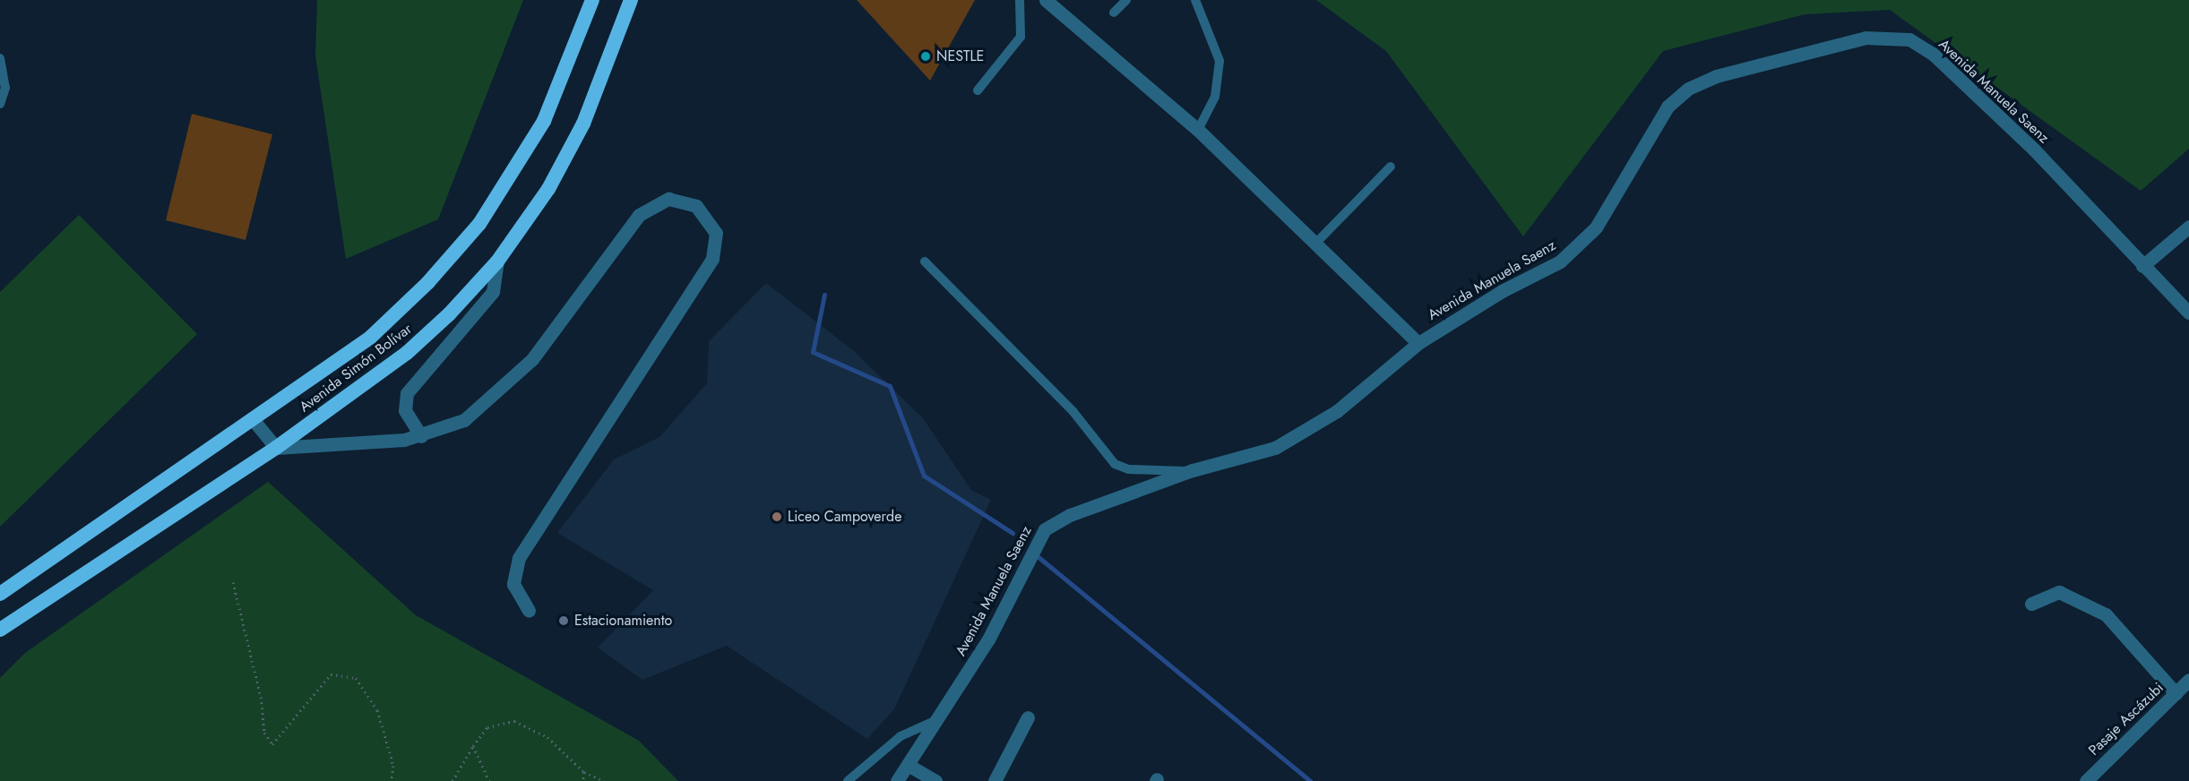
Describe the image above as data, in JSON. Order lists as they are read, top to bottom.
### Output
{
  "streets": {
    "highway": ["Avenida Simón Bolívar"],
    "street": ["Avenida Manuela Saenz", "Pasaje Ascázubi"]
  },
  "places": ["NESTLE", "Liceo Campoverde", "Estacionamiento"]
}
